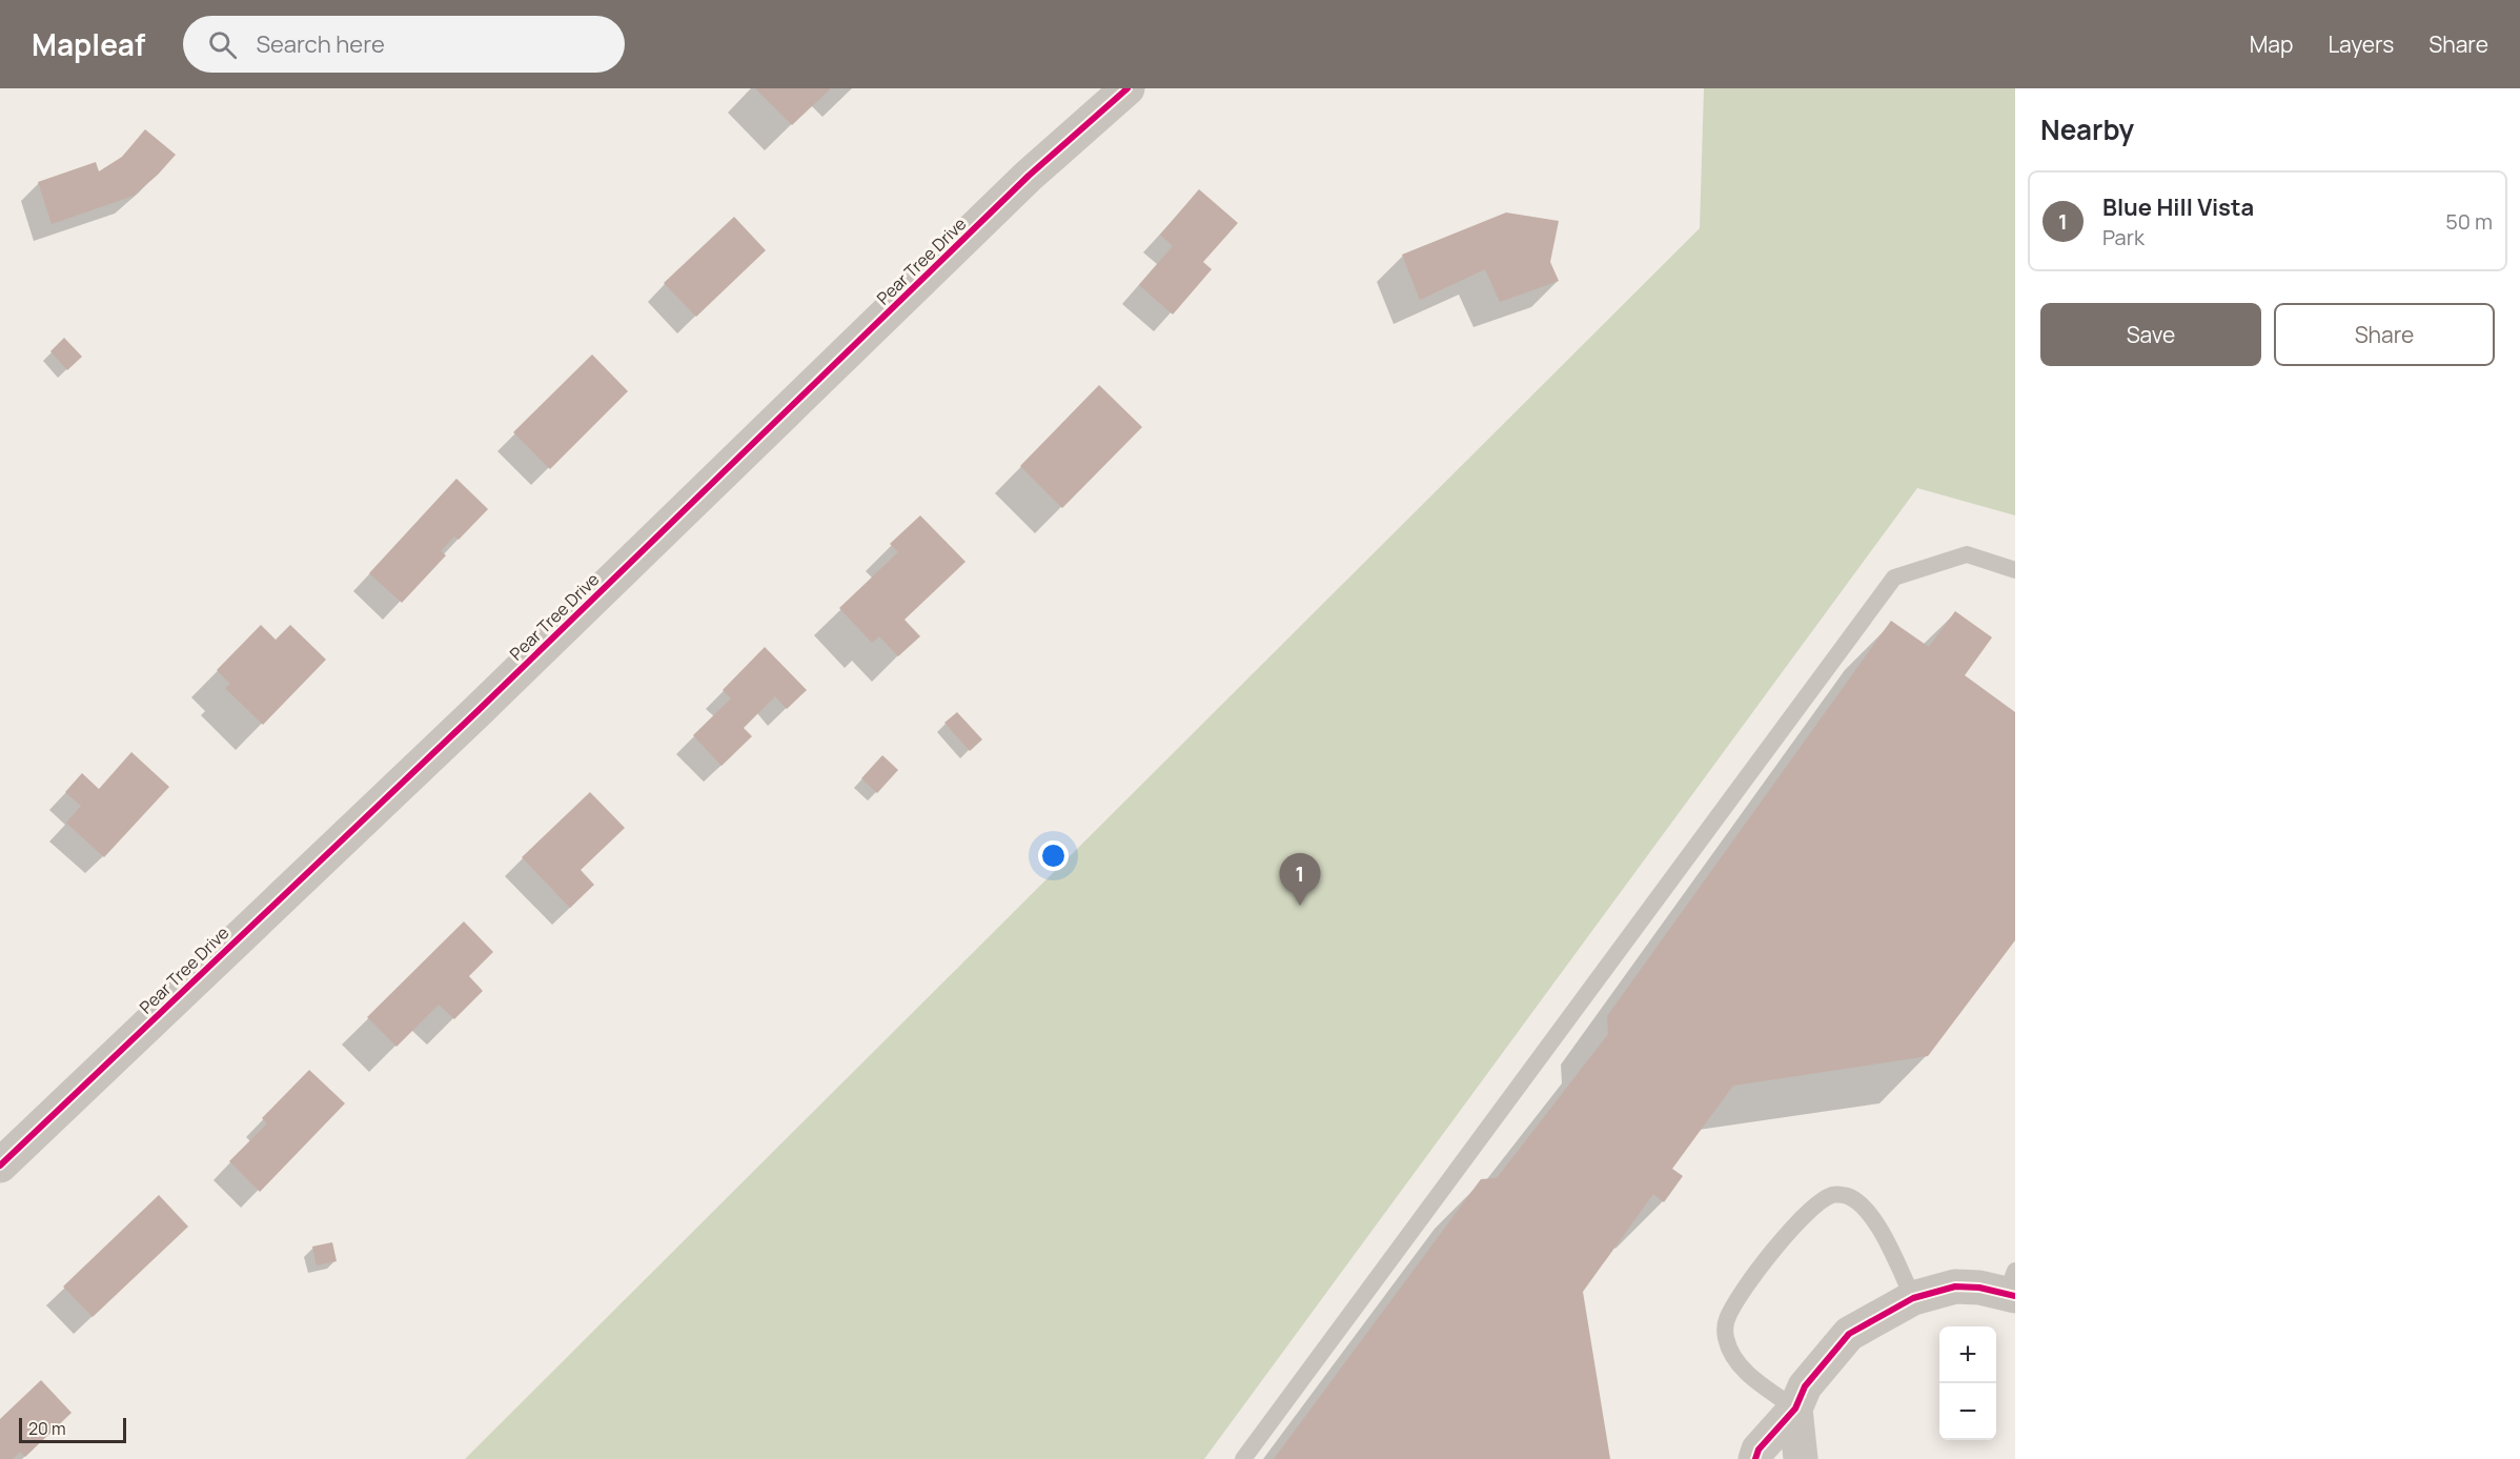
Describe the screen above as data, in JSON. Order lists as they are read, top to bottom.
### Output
{
  "streets": {
    "street": ["Pear Tree Drive"]
  },
  "scale_bar": "20 m",
  "page": {
    "header": "Mapleaf",
    "search": "Search here",
    "nav": ["Map", "Layers", "Share"],
    "heading": "Nearby",
    "list": [
      {
        "mark": "1",
        "name": "Blue Hill Vista",
        "note": "Park",
        "value": "50 m"
      }
    ],
    "buttons": ["Save", "Share"],
    "pins": "1",
    "map_buttons": ["+", "−"],
    "scale": "20 m"
  }
}
